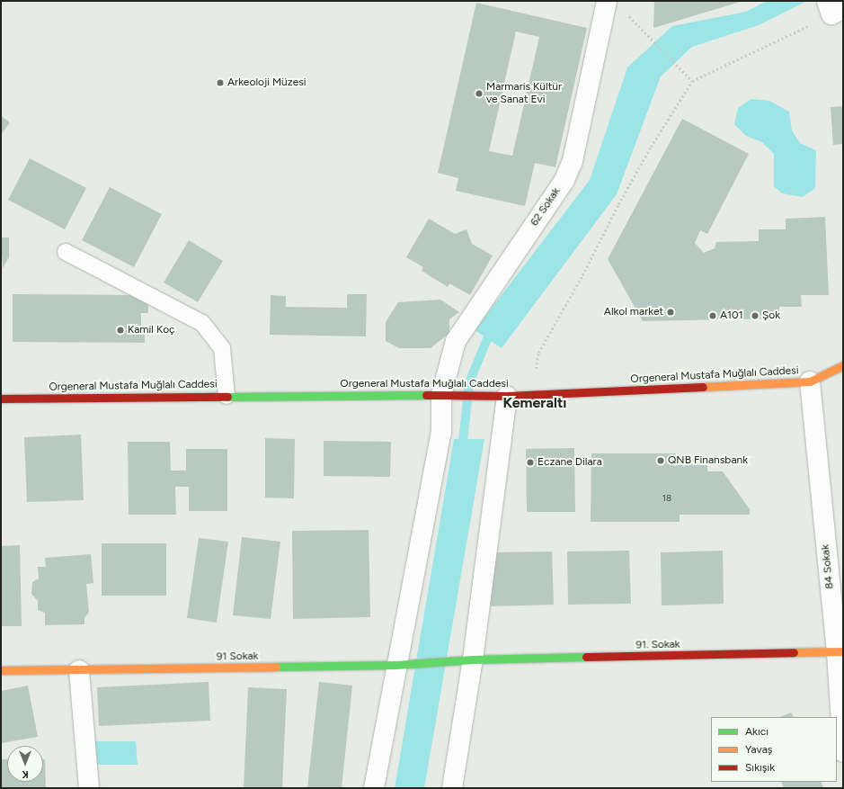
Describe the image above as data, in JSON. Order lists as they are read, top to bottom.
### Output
{
  "streets": {
    "street": [
      "62 Sokak",
      "Orgeneral Mustafa Muğlalı Caddesi",
      "84 Sokak",
      "91. Sokak",
      "91 Sokak"
    ]
  },
  "crossings": [
    ["62 Sokak", "Orgeneral Mustafa Muğlalı Caddesi"],
    ["62 Sokak", "91 Sokak"],
    ["Orgeneral Mustafa Muğlalı Caddesi", "84 Sokak"],
    ["84 Sokak", "91. Sokak"],
    ["91. Sokak", "91 Sokak"]
  ],
  "districts": ["Kemeraltı"],
  "places": [
    "Arkeoloji Müzesi",
    "Marmaris Kültür ve Sanat Evi",
    "Alkol market",
    "A101",
    "Şok",
    "Kamil Koç",
    "QNB Finansbank",
    "Eczane Dilara"
  ],
  "house_numbers": ["18"],
  "legend": ["Akıcı", "Yavaş", "Sıkışık"],
  "north": "bottom"
}
